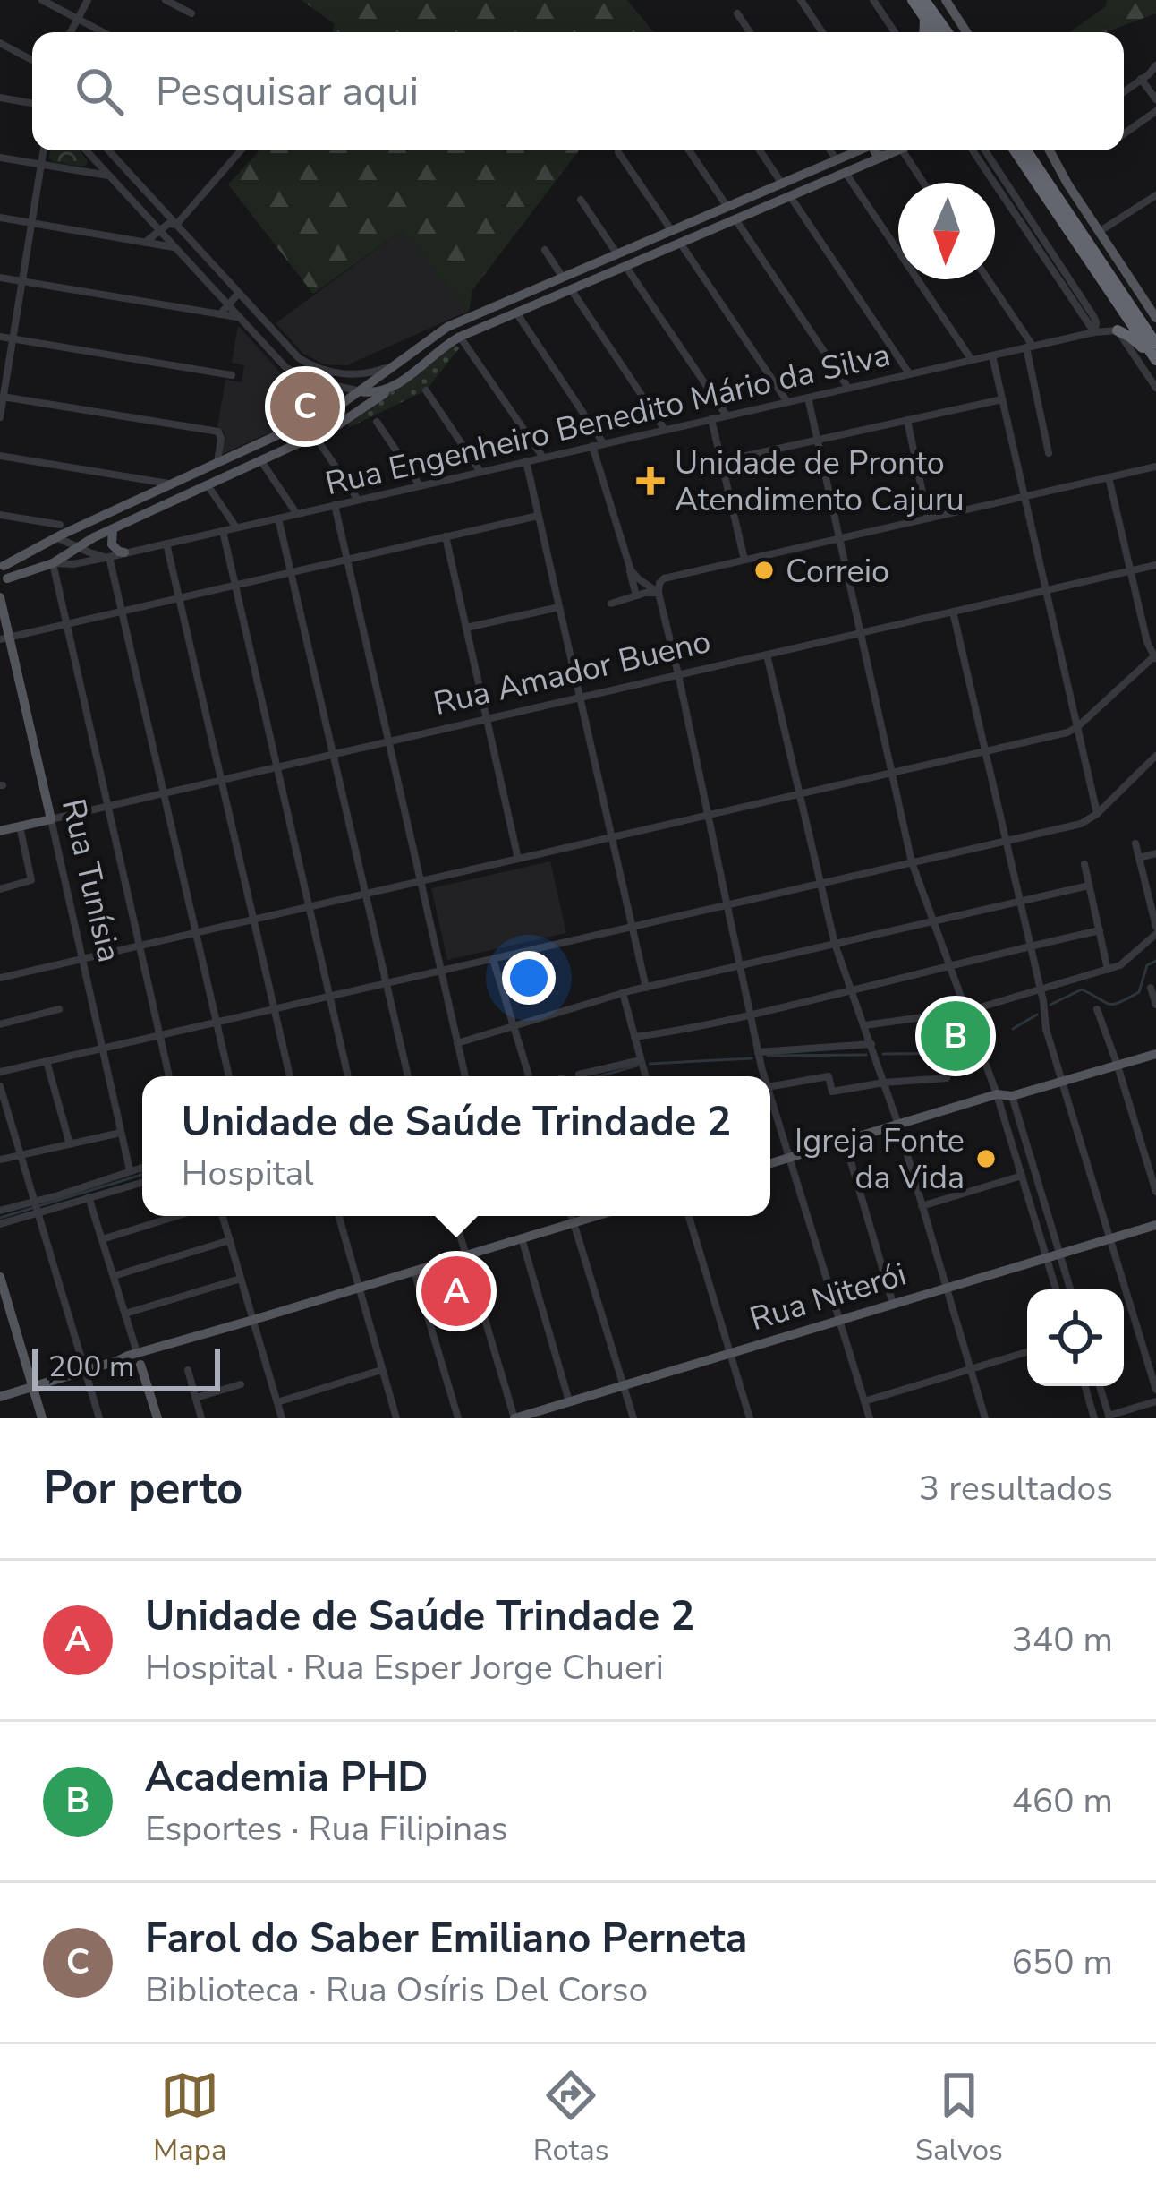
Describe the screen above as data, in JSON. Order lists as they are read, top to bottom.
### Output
{
  "streets": {
    "main road": ["Rua Amador Bueno", "Rua Tunísia", "Rua Niterói"],
    "street": ["Rua Engenheiro Benedito Mário da Silva"]
  },
  "crossings": [
    ["Rua Amador Bueno", "Rua Tunísia"]
  ],
  "places": {
    "health": ["Unidade de Pronto Atendimento Cajuru"],
    "other": ["Correio", "Igreja Fonte da Vida"]
  },
  "scale_bar": "200 m",
  "north": "bottom",
  "page": {
    "search": "Pesquisar aqui",
    "pins": ["C", "B", "A"],
    "popup": ["Unidade de Saúde Trindade 2", "Hospital"],
    "scale": "200 m",
    "heading": ["Por perto", "3 resultados"],
    "list": [
      {
        "mark": "A",
        "name": "Unidade de Saúde Trindade 2",
        "note": "Hospital · Rua Esper Jorge Chueri",
        "value": "340 m"
      },
      {
        "mark": "B",
        "name": "Academia PHD",
        "note": "Esportes · Rua Filipinas",
        "value": "460 m"
      },
      {
        "mark": "C",
        "name": "Farol do Saber Emiliano Perneta",
        "note": "Biblioteca · Rua Osíris Del Corso",
        "value": "650 m"
      }
    ],
    "nav": ["Mapa", "Rotas", "Salvos"]
  }
}
